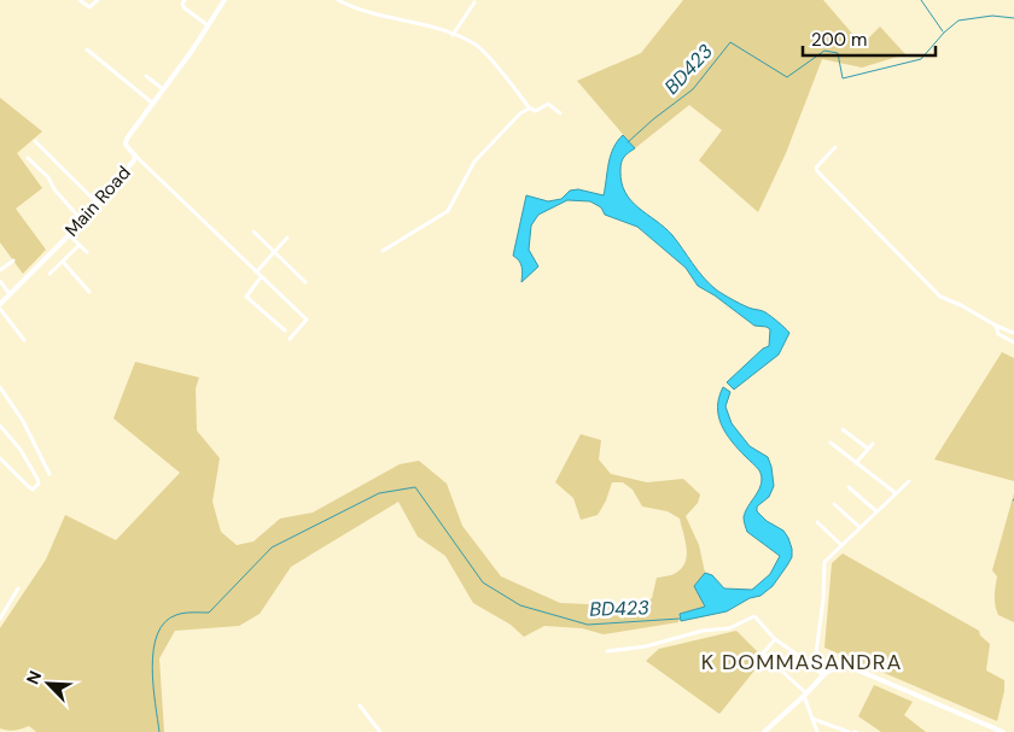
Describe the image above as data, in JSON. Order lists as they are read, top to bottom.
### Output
{
  "streets": {
    "street": ["Main Road"]
  },
  "districts": ["K DOMMASANDRA"],
  "water": ["BD423"],
  "scale_bar": "200 m",
  "north": "top left"
}
